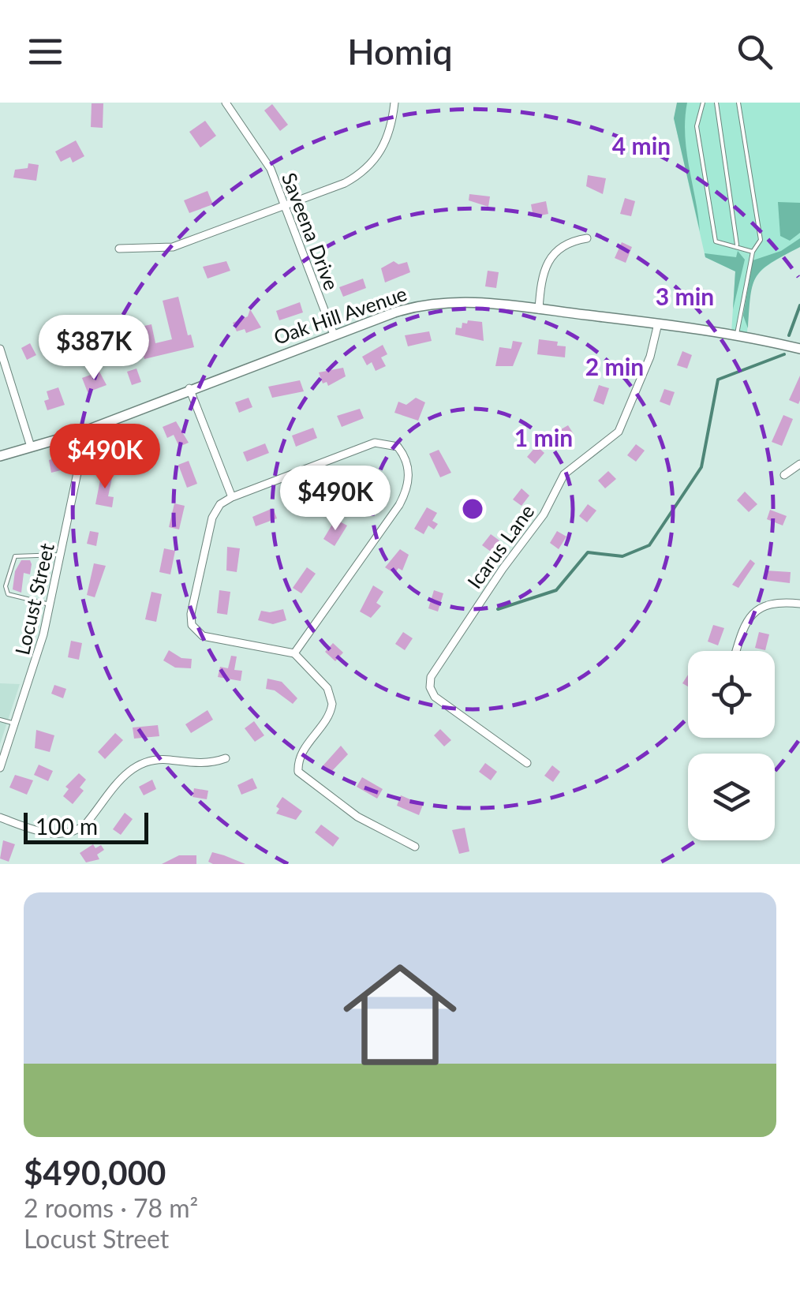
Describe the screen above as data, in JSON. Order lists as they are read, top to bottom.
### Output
{
  "streets": {
    "main road": ["Oak Hill Avenue"],
    "street": ["Saveena Drive", "Icarus Lane", "Locust Street"]
  },
  "crossings": [
    ["Saveena Drive", "Oak Hill Avenue"],
    ["Oak Hill Avenue", "Icarus Lane"],
    ["Oak Hill Avenue", "Locust Street"]
  ],
  "scale_bar": "100 m",
  "page": {
    "header": "Homiq",
    "price": ["$387K", "$490K", "$490K"],
    "scale": "100 m",
    "list": [
      {
        "name": "$490,000",
        "note": "2 rooms · 78 m² · Locust Street"
      }
    ]
  },
  "rings": [
    "4 min",
    "3 min",
    "2 min",
    "1 min"
  ]
}
